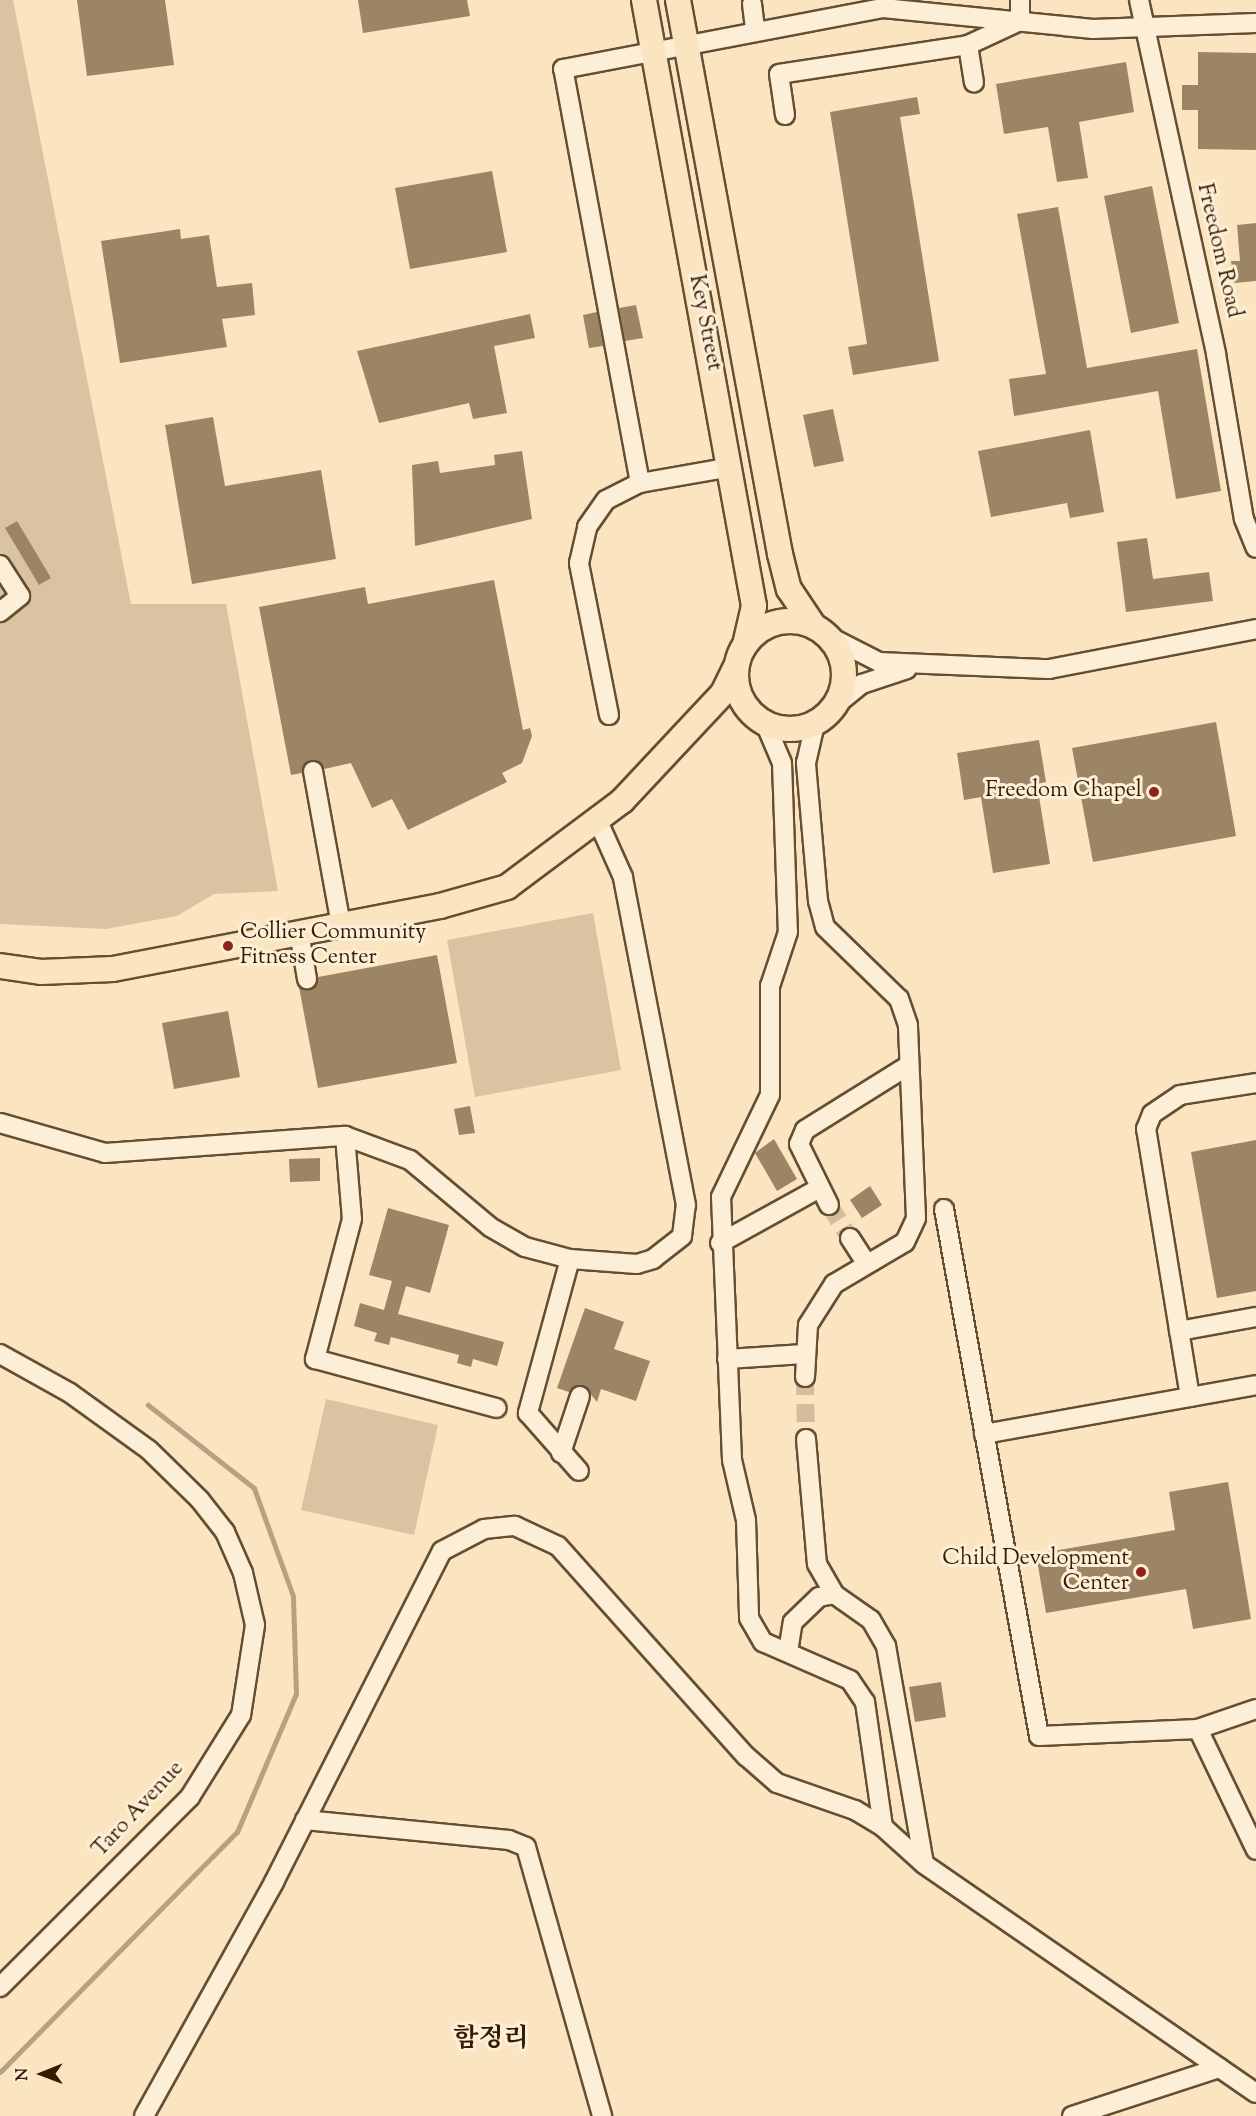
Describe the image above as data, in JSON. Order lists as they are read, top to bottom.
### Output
{
  "streets": {
    "main road": ["Key Street"],
    "street": ["Freedom Road", "Taro Avenue"]
  },
  "districts": ["함정리"],
  "places": ["Freedom Chapel", "Collier Community Fitness Center", "Child Development Center"],
  "north": "left"
}
